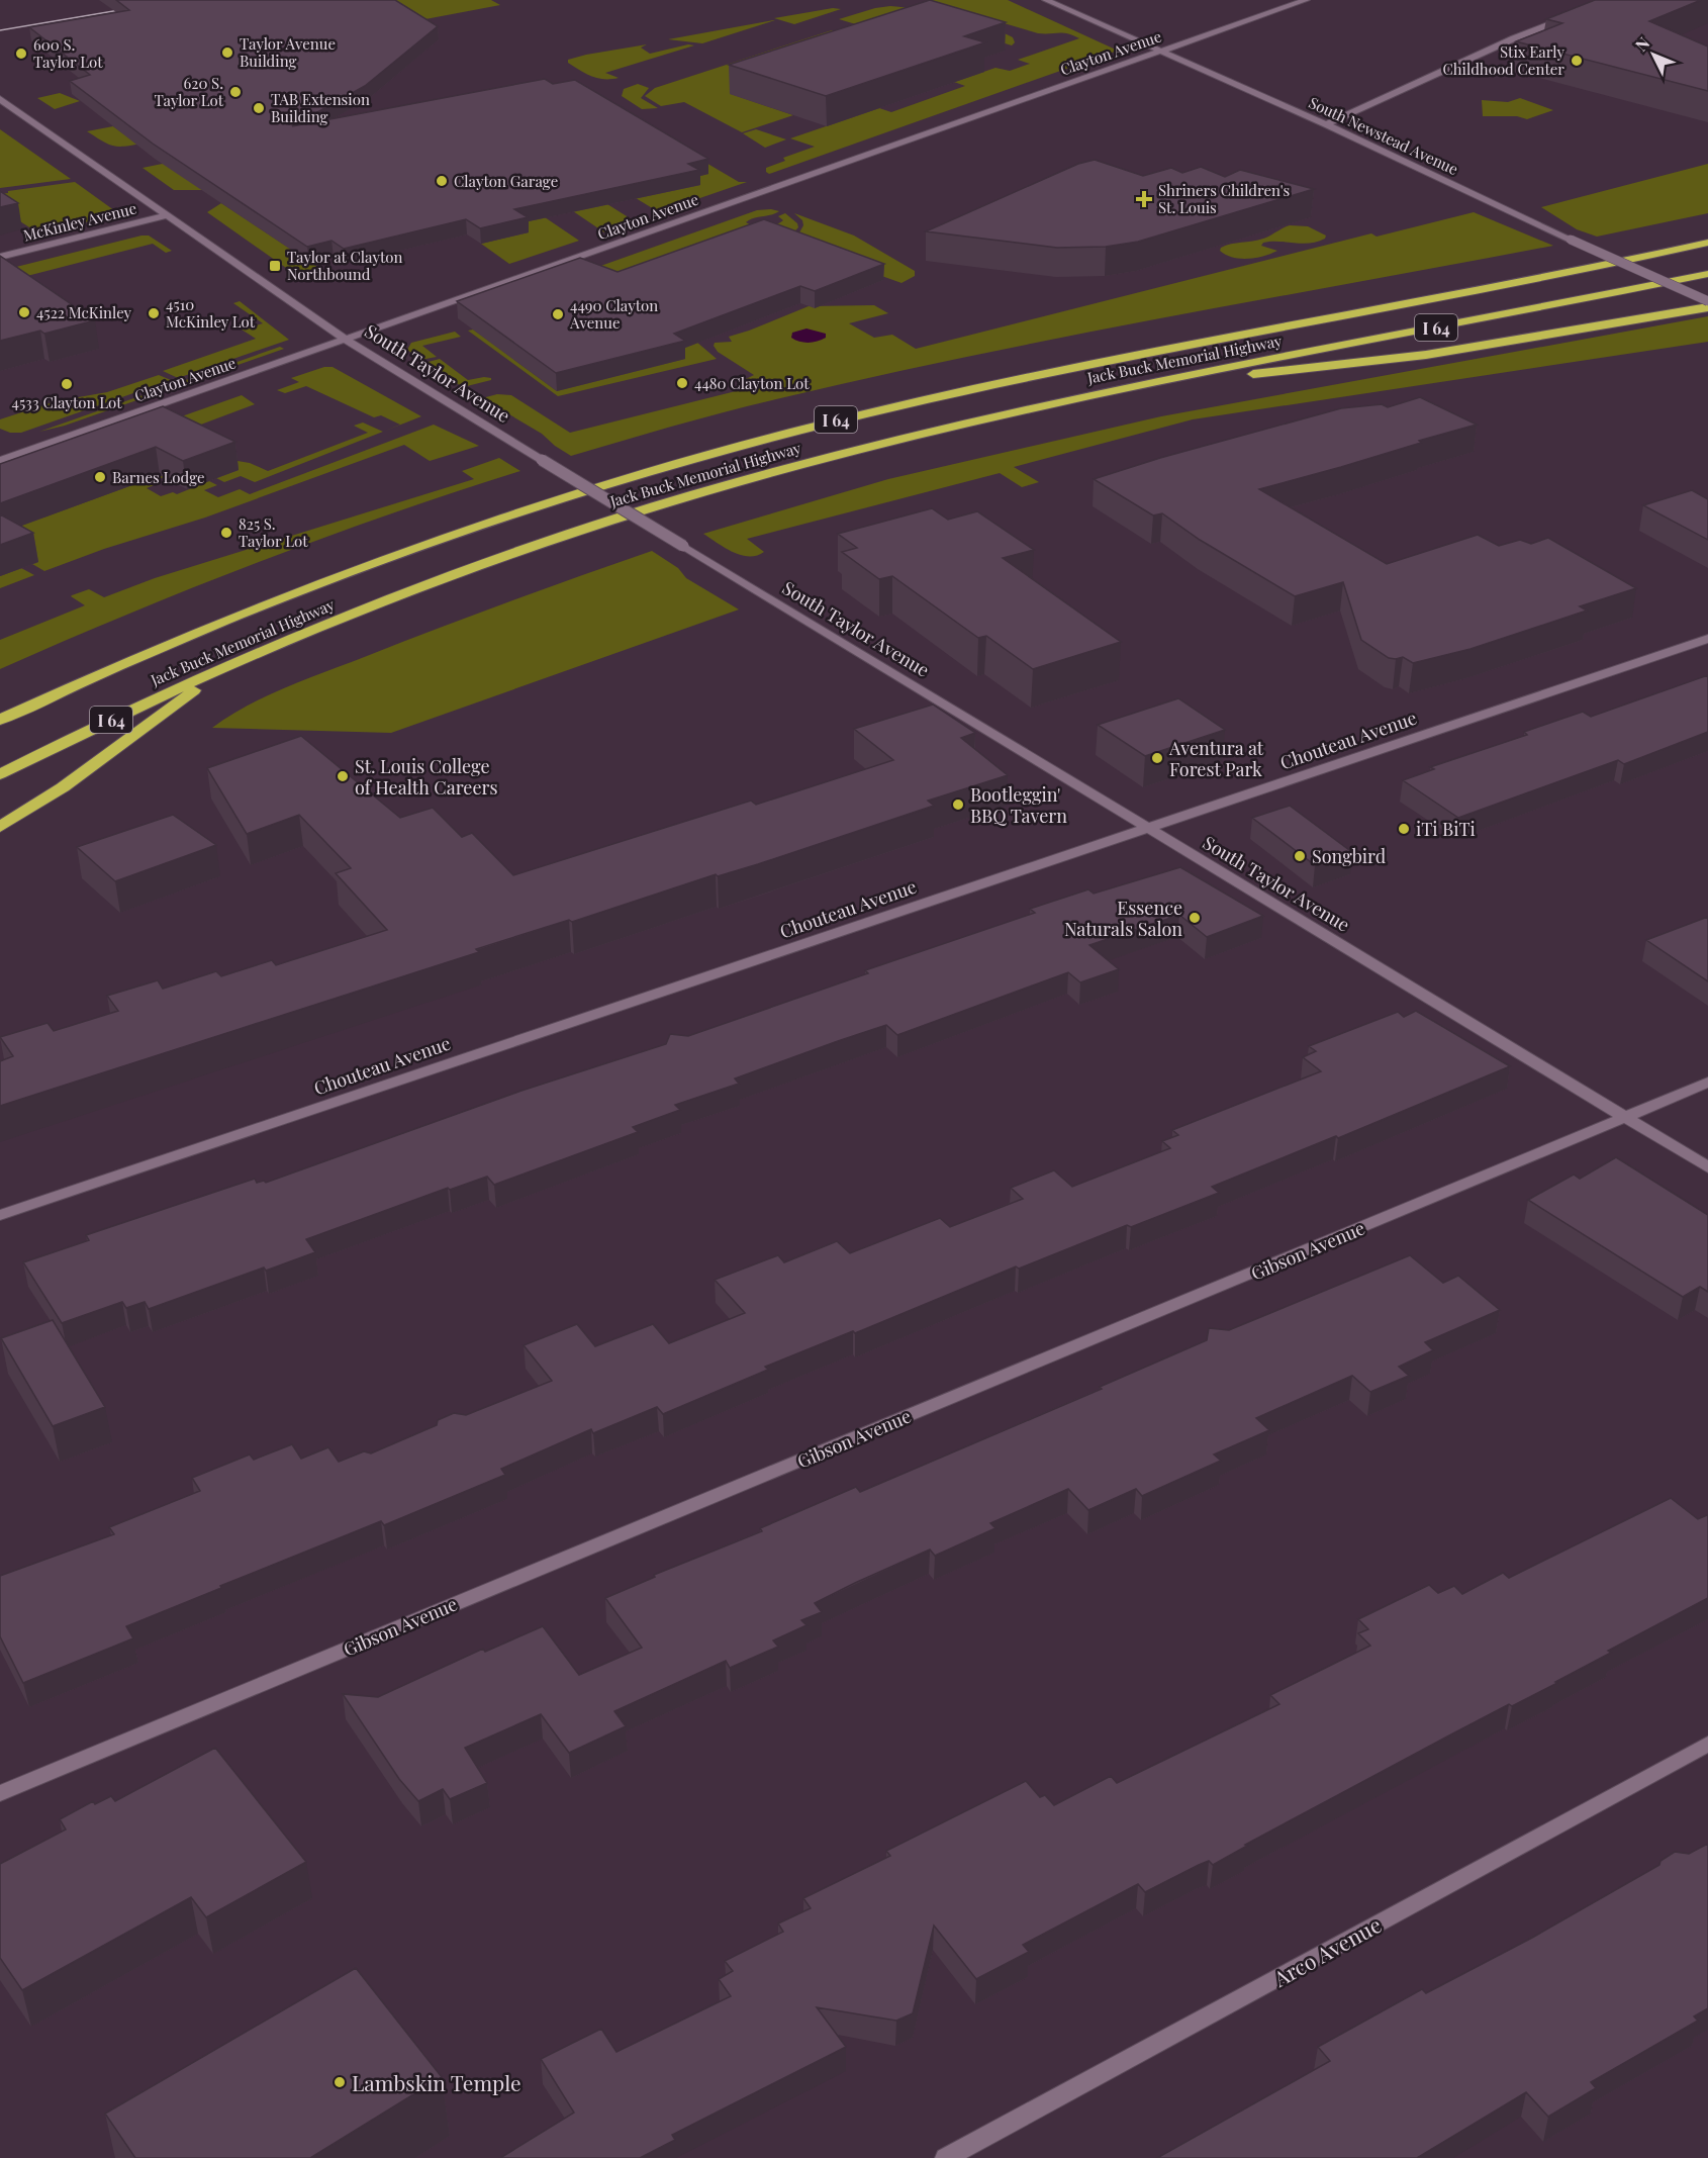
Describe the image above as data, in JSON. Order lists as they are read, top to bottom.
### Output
{
  "streets": {
    "highway": ["I 64", "Jack Buck Memorial Highway"],
    "street": [
      "Clayton Avenue",
      "South Newstead Avenue",
      "McKinley Avenue",
      "South Taylor Avenue",
      "Chouteau Avenue",
      "Gibson Avenue",
      "Arco Avenue"
    ]
  },
  "crossings": [
    ["Clayton Avenue", "South Newstead Avenue"],
    ["Clayton Avenue", "South Taylor Avenue"],
    ["McKinley Avenue", "South Taylor Avenue"],
    ["South Taylor Avenue", "Chouteau Avenue"],
    ["South Taylor Avenue", "Gibson Avenue"]
  ],
  "places": {
    "other": [
      "Taylor Avenue Building",
      "600 S. Taylor Lot",
      "Stix Early Childhood Center",
      "620 S. Taylor Lot",
      "TAB Extension Building",
      "Clayton Garage",
      "4522 McKinley",
      "4510 McKinley Lot",
      "4490 Clayton Avenue",
      "4480 Clayton Lot",
      "4533 Clayton Lot",
      "Barnes Lodge",
      "825 S. Taylor Lot",
      "Aventura at Forest Park",
      "St. Louis College of Health Careers",
      "Bootleggin' BBQ Tavern",
      "iTi BiTi",
      "Songbird",
      "Essence Naturals Salon",
      "Lambskin Temple"
    ],
    "health": ["Shriners Children's St. Louis"],
    "transit": ["Taylor at Clayton Northbound"]
  },
  "north": "top left"
}
